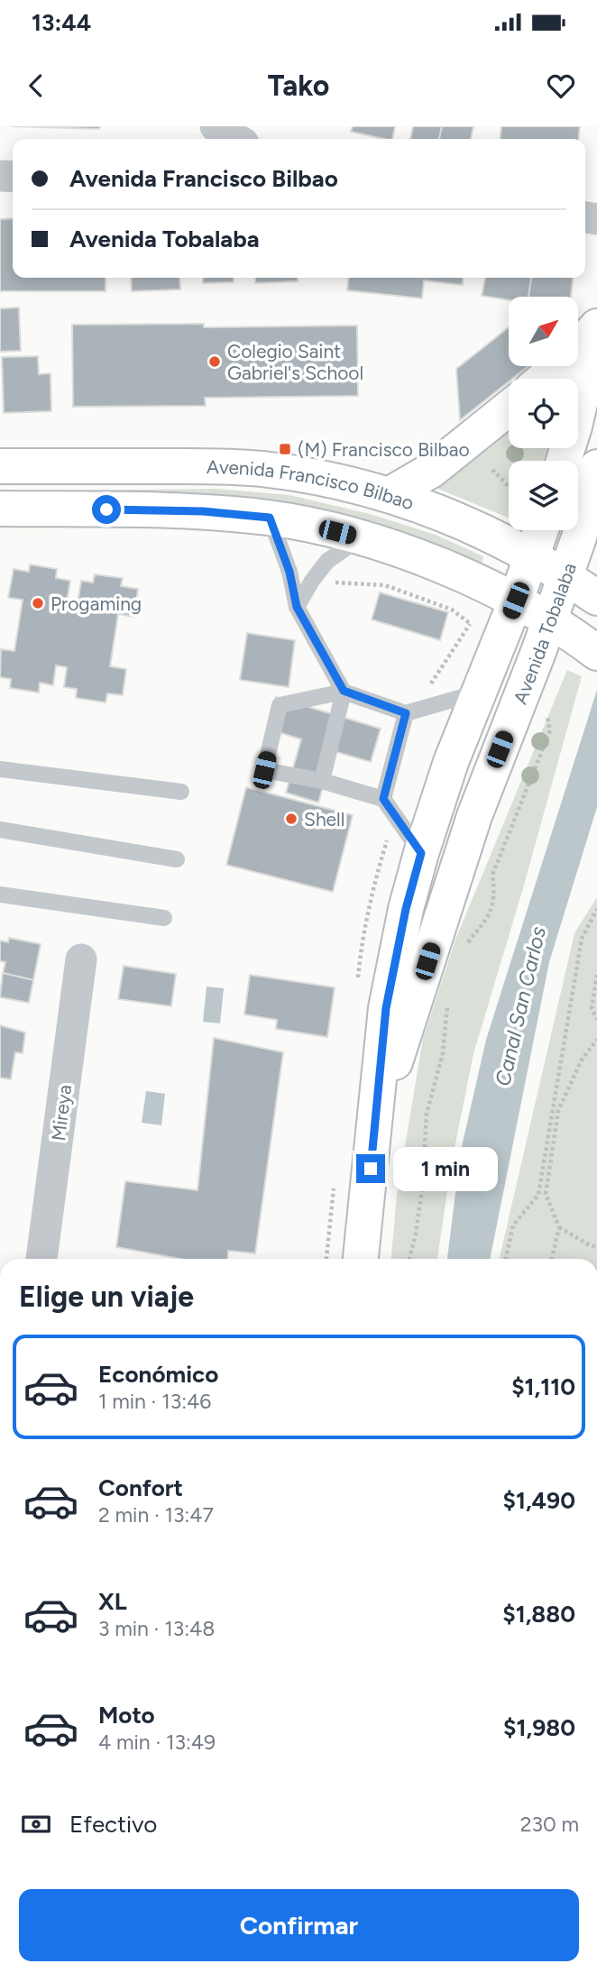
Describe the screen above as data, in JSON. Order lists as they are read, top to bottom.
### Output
{
  "streets": {
    "main road": ["Avenida Francisco Bilbao", "Avenida Tobalaba"],
    "street": ["Mireya"]
  },
  "crossings": [
    ["Avenida Francisco Bilbao", "Avenida Tobalaba"]
  ],
  "water": ["Canal San Carlos"],
  "places": {
    "other": ["Colegio Saint Gabriel's School", "Progaming", "Shell"],
    "transit": ["(M) Francisco Bilbao"]
  },
  "north": "top right",
  "page": {
    "status": "13:44",
    "header": "Tako",
    "banner": ["Avenida Francisco Bilbao", "Avenida Tobalaba"],
    "bubble": "1 min",
    "heading": "Elige un viaje",
    "list": [
      {
        "name": "Económico",
        "note": "1 min · 13:46",
        "value": "$1,110"
      },
      {
        "name": "Confort",
        "note": "2 min · 13:47",
        "value": "$1,490"
      },
      {
        "name": "XL",
        "note": "3 min · 13:48",
        "value": "$1,880"
      },
      {
        "name": "Moto",
        "note": "4 min · 13:49",
        "value": "$1,980"
      }
    ],
    "pay": ["Efectivo", "230 m"],
    "buttons": "Confirmar"
  }
}
